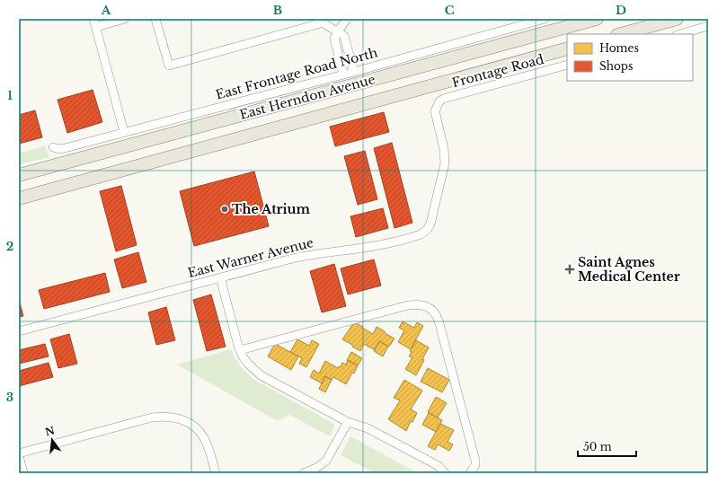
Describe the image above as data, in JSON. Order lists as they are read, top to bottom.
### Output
{
  "streets": {
    "main road": ["East Herndon Avenue"],
    "street": ["Frontage Road", "East Frontage Road North", "East Warner Avenue"]
  },
  "crossings": [
    ["Frontage Road", "East Warner Avenue"]
  ],
  "places": {
    "other": ["The Atrium"],
    "health": ["Saint Agnes Medical Center"]
  },
  "legend": ["Homes", "Shops"],
  "scale_bar": "50 m",
  "north": "top",
  "grid": {
    "columns": [
      "A",
      "B",
      "C",
      "D"
    ],
    "rows": ["1", "2", "3"]
  }
}
